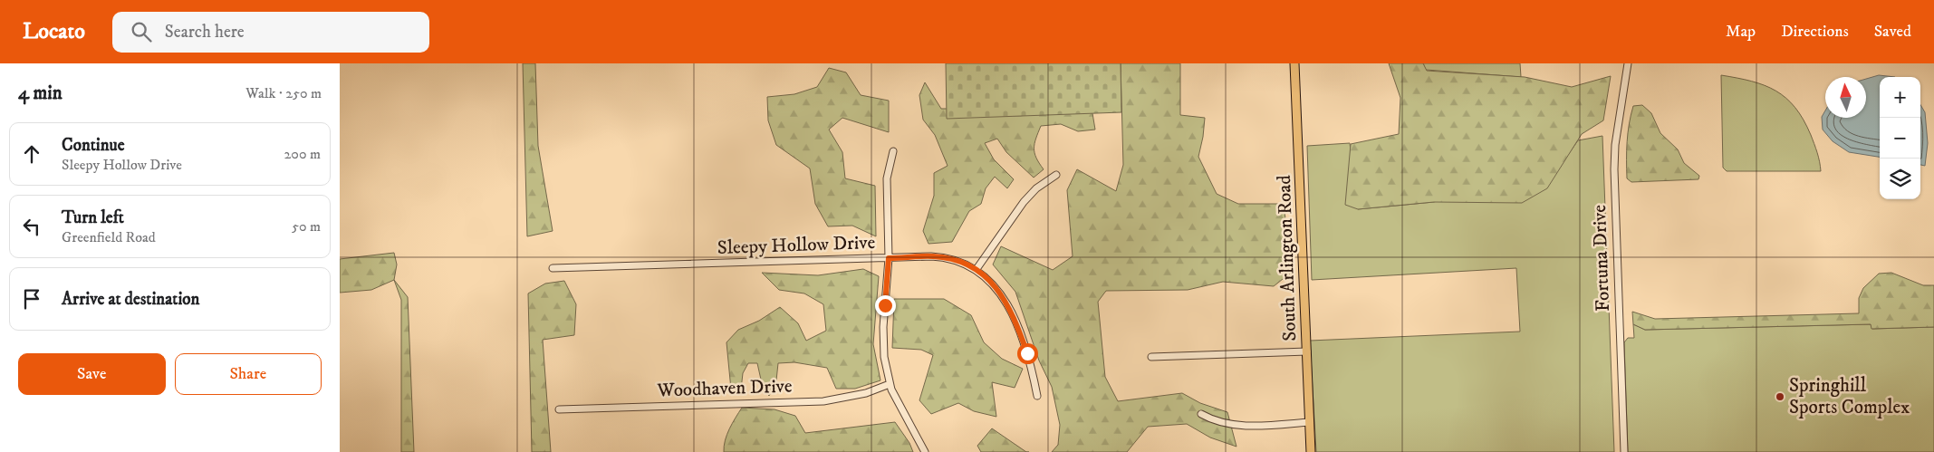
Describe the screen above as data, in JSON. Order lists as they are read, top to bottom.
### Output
{
  "streets": {
    "main road": ["South Arlington Road"],
    "street": ["Sleepy Hollow Drive", "Fortuna Drive", "Woodhaven Drive"]
  },
  "places": ["Springhill Sports Complex"],
  "north": "top",
  "page": {
    "header": "Locato",
    "search": "Search here",
    "nav": ["Map", "Directions", "Saved"],
    "heading": ["4 min", "Walk · 250 m"],
    "map_buttons": ["+", "−"],
    "list": [
      ["Continue", "Sleepy Hollow Drive", "200 m"],
      ["Turn left", "Greenfield Road", "50 m"],
      "Arrive at destination"
    ],
    "buttons": ["Save", "Share"]
  }
}
